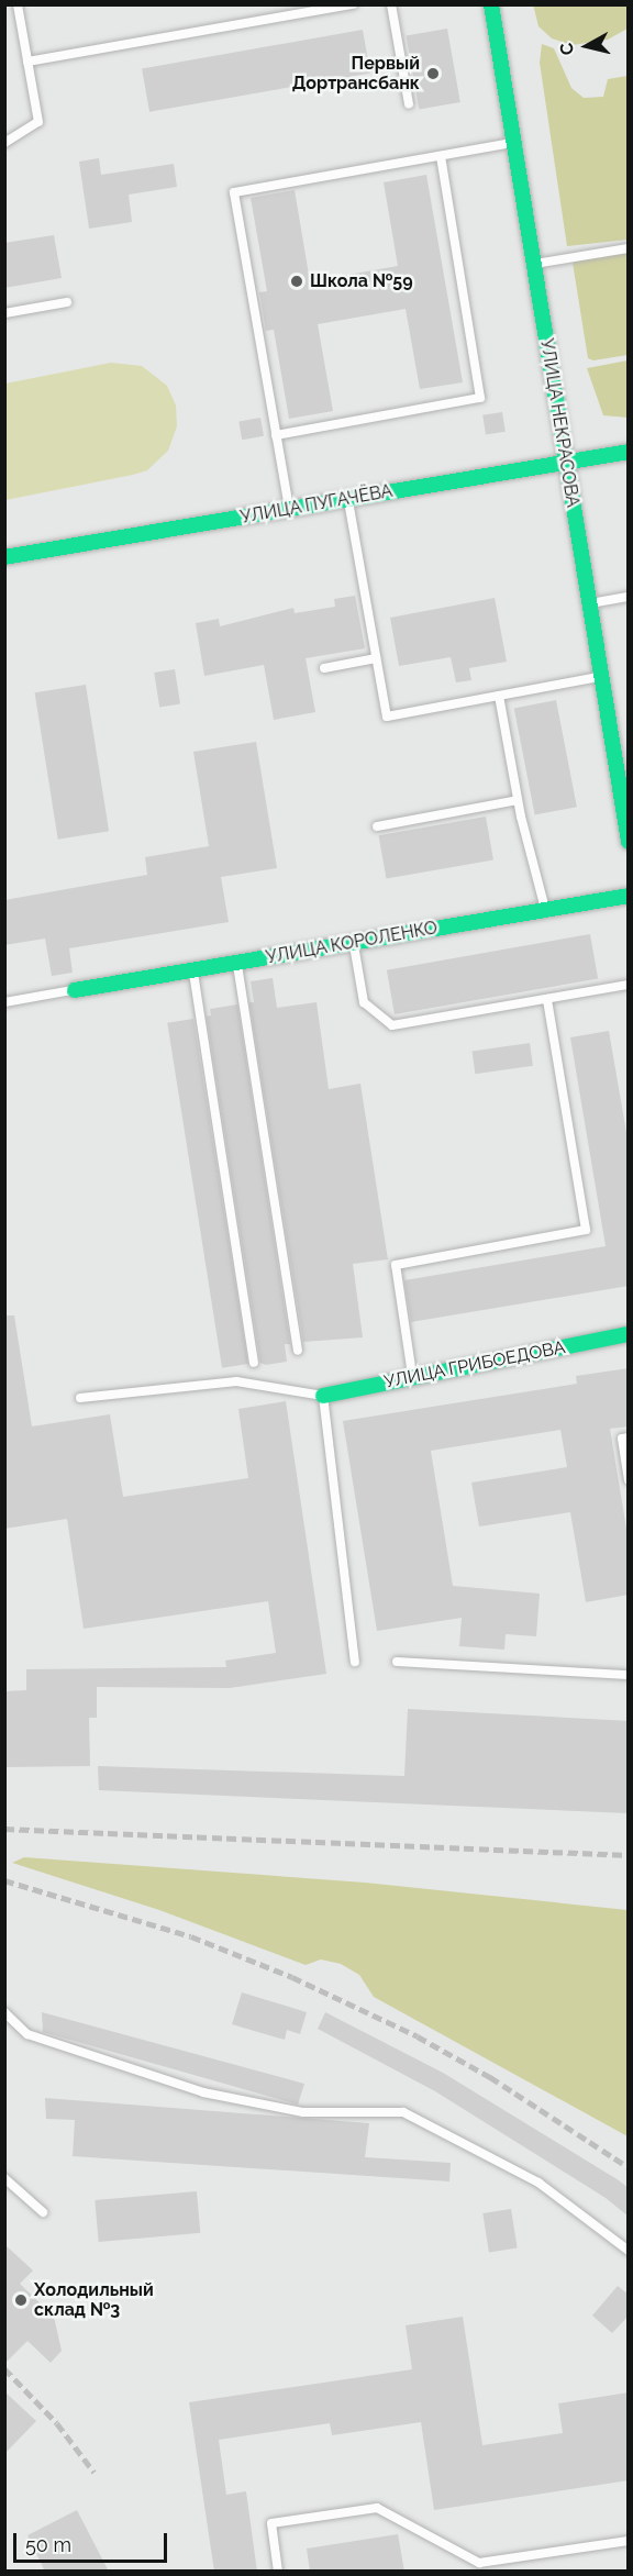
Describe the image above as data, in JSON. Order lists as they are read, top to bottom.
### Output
{
  "streets": {
    "street": [
      "УЛИЦА НЕКРАСОВА",
      "УЛИЦА ПУГАЧЁВА",
      "УЛИЦА КОРОЛЕНКО",
      "УЛИЦА ГРИБОЕДОВА"
    ]
  },
  "crossings": [
    ["УЛИЦА НЕКРАСОВА", "УЛИЦА ПУГАЧЁВА"]
  ],
  "places": ["Первый Дортрансбанк", "Школа №59", "Холодильный склад №3"],
  "scale_bar": "50 m",
  "north": "left"
}
